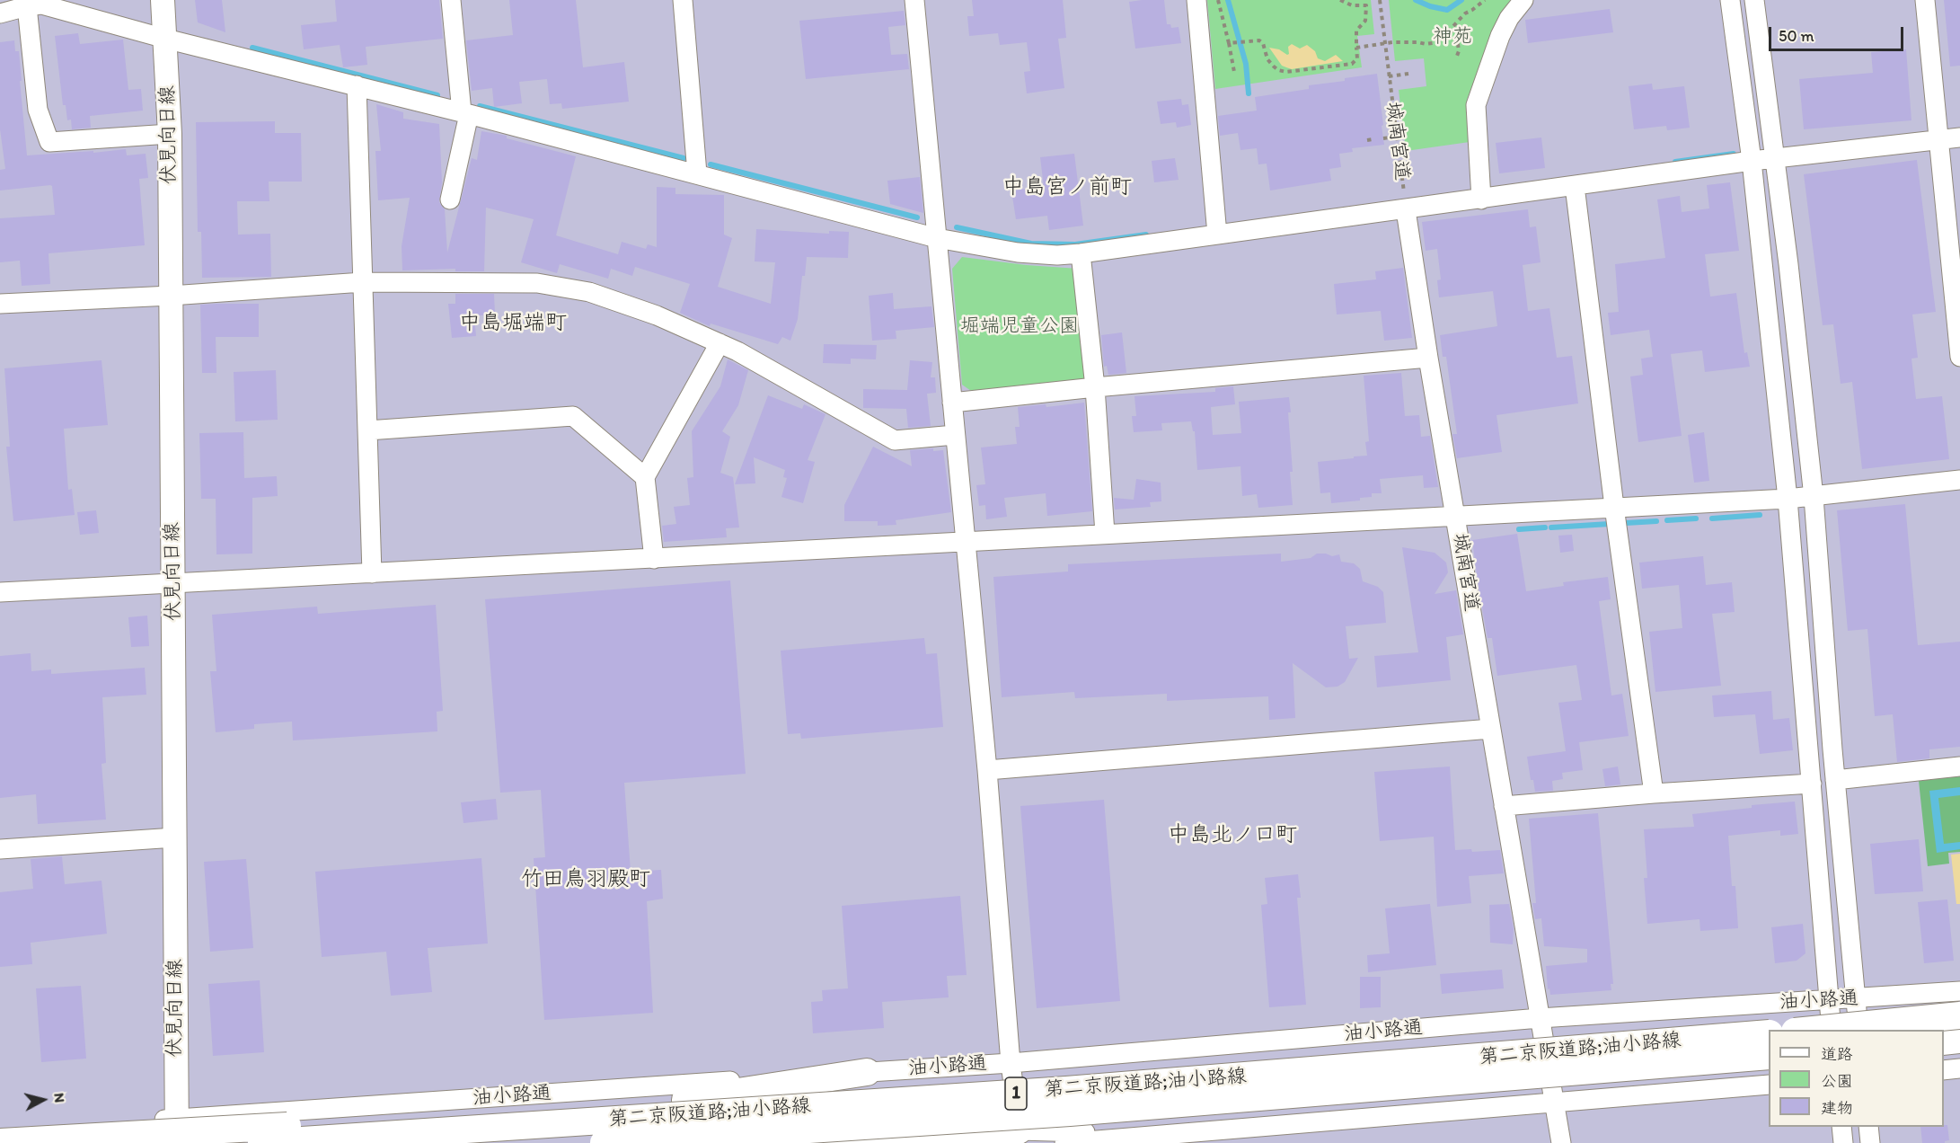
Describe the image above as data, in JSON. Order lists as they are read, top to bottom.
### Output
{
  "streets": {
    "highway": ["第二京阪道路;油小路線", "1"],
    "main road": ["伏見向日線"],
    "street": ["城南宮道", "油小路通"]
  },
  "crossings": [
    ["伏見向日線", "油小路通"],
    ["城南宮道", "油小路通"]
  ],
  "districts": [
    "中島宮ノ前町",
    "中島堀端町",
    "中島北ノ口町",
    "竹田鳥羽殿町"
  ],
  "parks": ["神苑", "堀端児童公園"],
  "legend": ["道路", "公園", "建物"],
  "scale_bar": "50 m",
  "north": "right"
}
